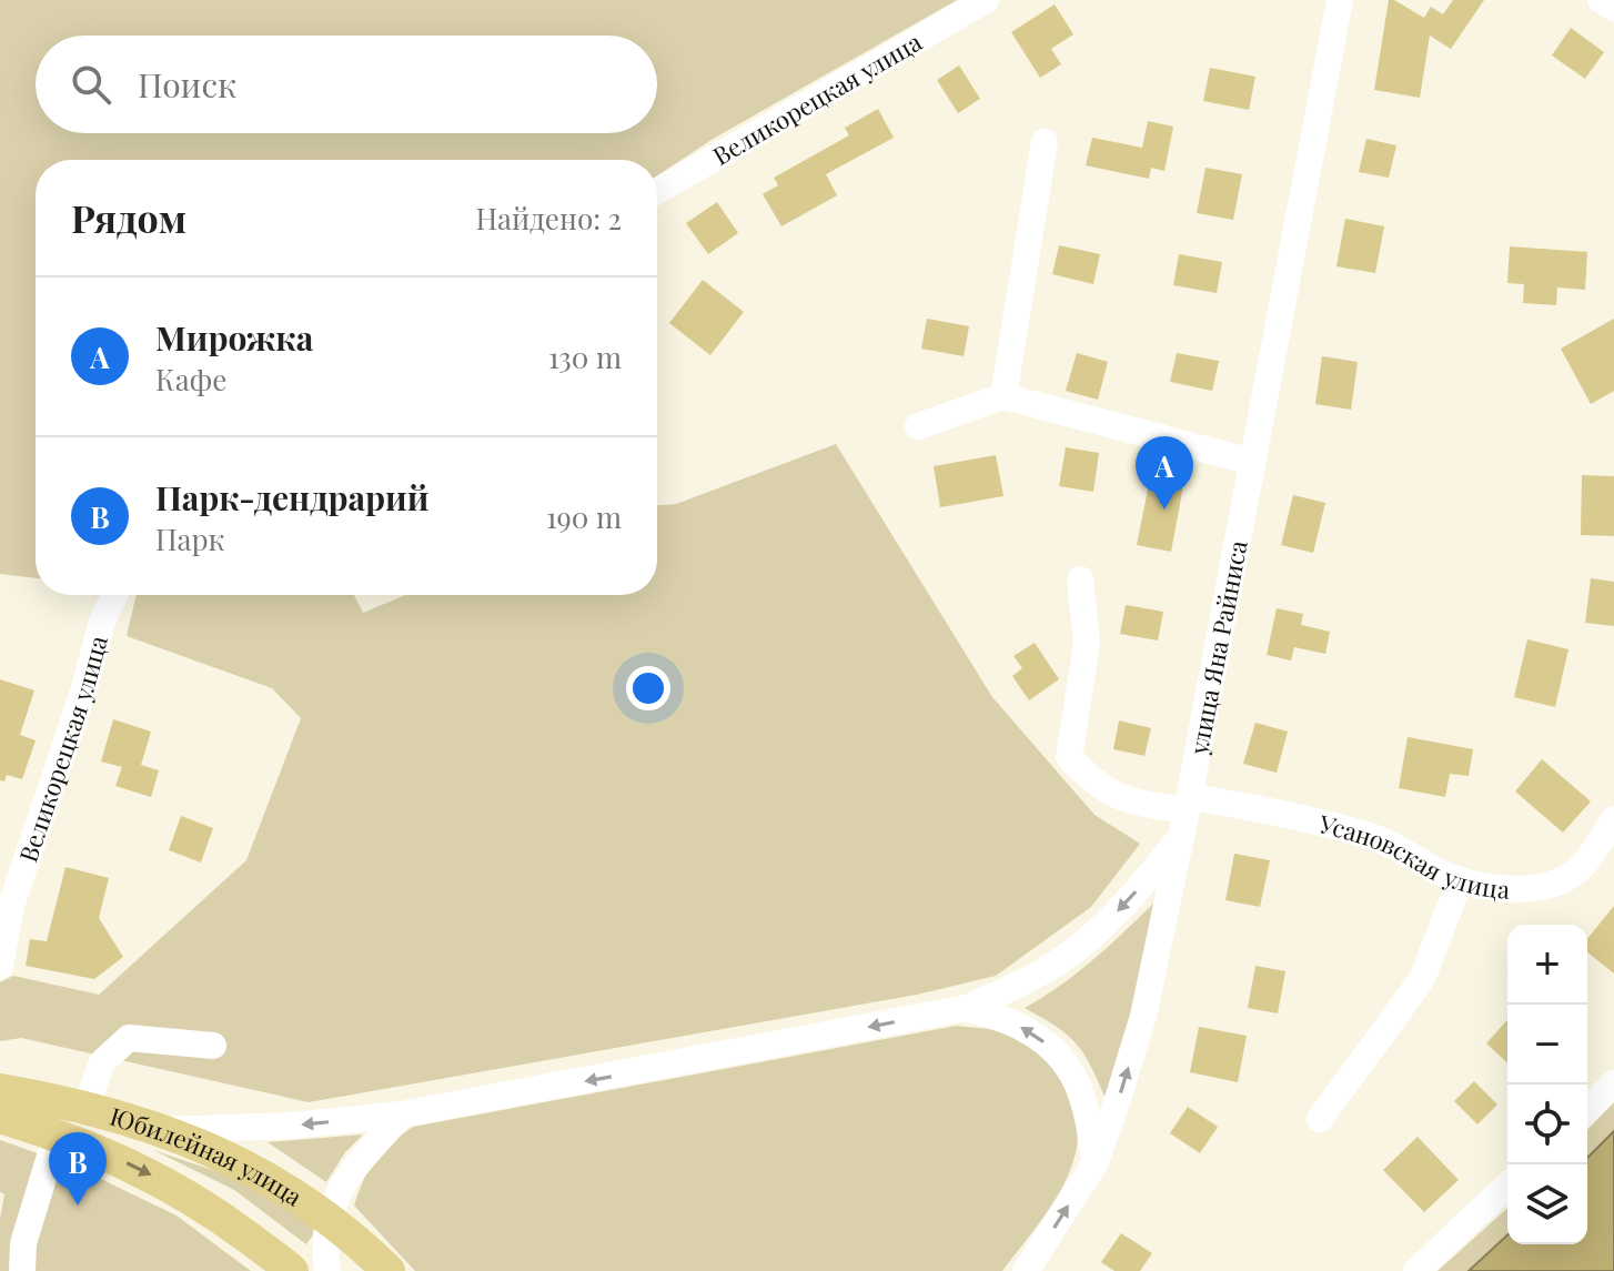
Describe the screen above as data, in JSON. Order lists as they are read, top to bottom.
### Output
{
  "streets": {
    "main road": ["Юбилейная улица"],
    "street": ["Великорецкая улица", "улица Яна Райниса", "Усановская улица"]
  },
  "crossings": [
    ["улица Яна Райниса", "Усановская улица"]
  ],
  "one_way": ["улица Яна Райниса"],
  "page": {
    "search": "Поиск",
    "heading": ["Рядом", "Найдено: 2"],
    "list": [
      {
        "mark": "A",
        "name": "Мирожка",
        "note": "Кафе",
        "value": "130 m"
      },
      {
        "mark": "B",
        "name": "Парк-дендрарий",
        "note": "Парк",
        "value": "190 m"
      }
    ],
    "pins": ["A", "B"],
    "map_buttons": ["+", "−"]
  }
}
